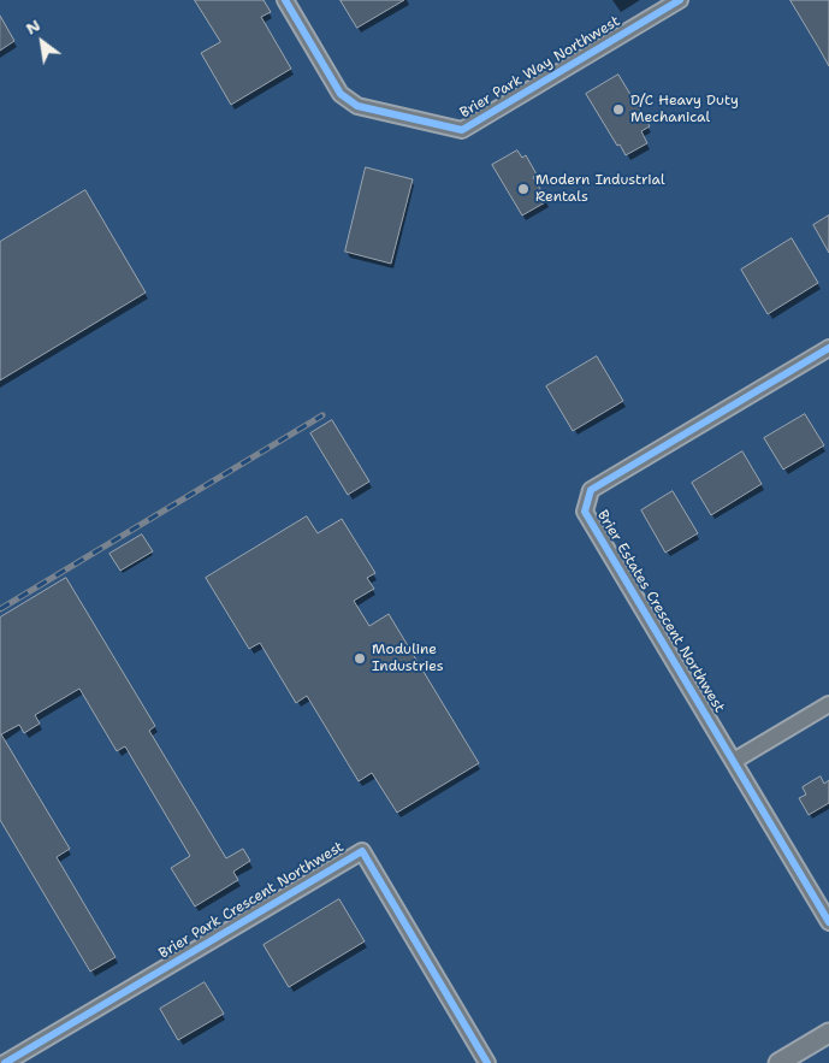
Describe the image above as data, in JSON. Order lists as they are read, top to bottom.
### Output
{
  "streets": {
    "street": ["Brier Park Way Northwest", "Brier Estates Crescent Northwest", "Brier Park Crescent Northwest"]
  },
  "places": ["D/C Heavy Duty Mechanical", "Modern Industrial Rentals", "Moduline Industries"],
  "north": "top left"
}
